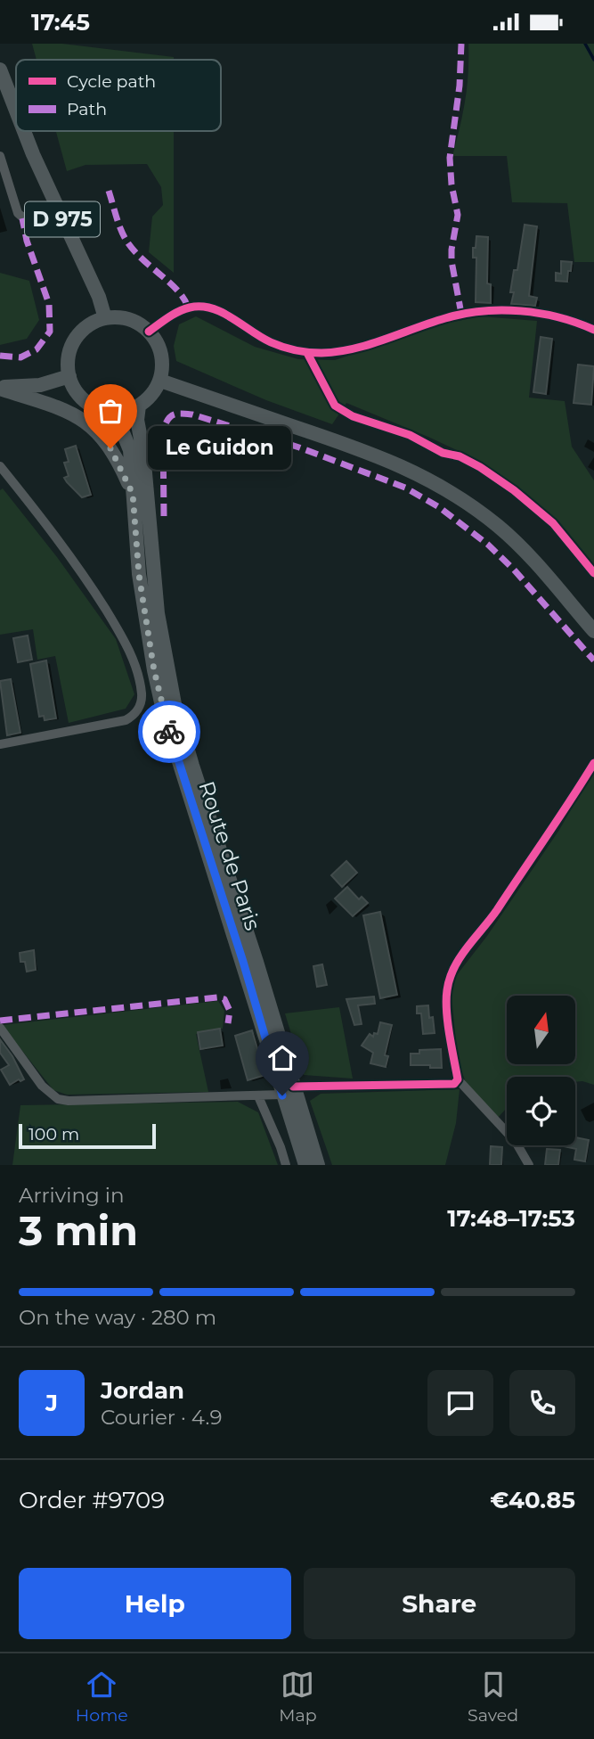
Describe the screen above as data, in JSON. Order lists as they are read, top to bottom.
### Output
{
  "streets": {
    "main road": ["D 975", "Route de Paris"]
  },
  "crossings": [
    ["D 975", "Route de Paris"]
  ],
  "places": ["Le Guidon"],
  "legend": ["Cycle path", "Path"],
  "scale_bar": "100 m",
  "north": "top",
  "page": {
    "status": "17:45",
    "bubble": "Le Guidon",
    "scale": "100 m",
    "heading": ["3 min", "Arriving in", "17:48–17:53"],
    "panel": [
      "Jordan",
      "Courier · 4.9",
      "Order #9709",
      "€40.85"
    ],
    "bar": "On the way · 280 m",
    "round": "J",
    "buttons": ["Help", "Share"],
    "tabs": ["Home", "Map", "Saved"]
  }
}
